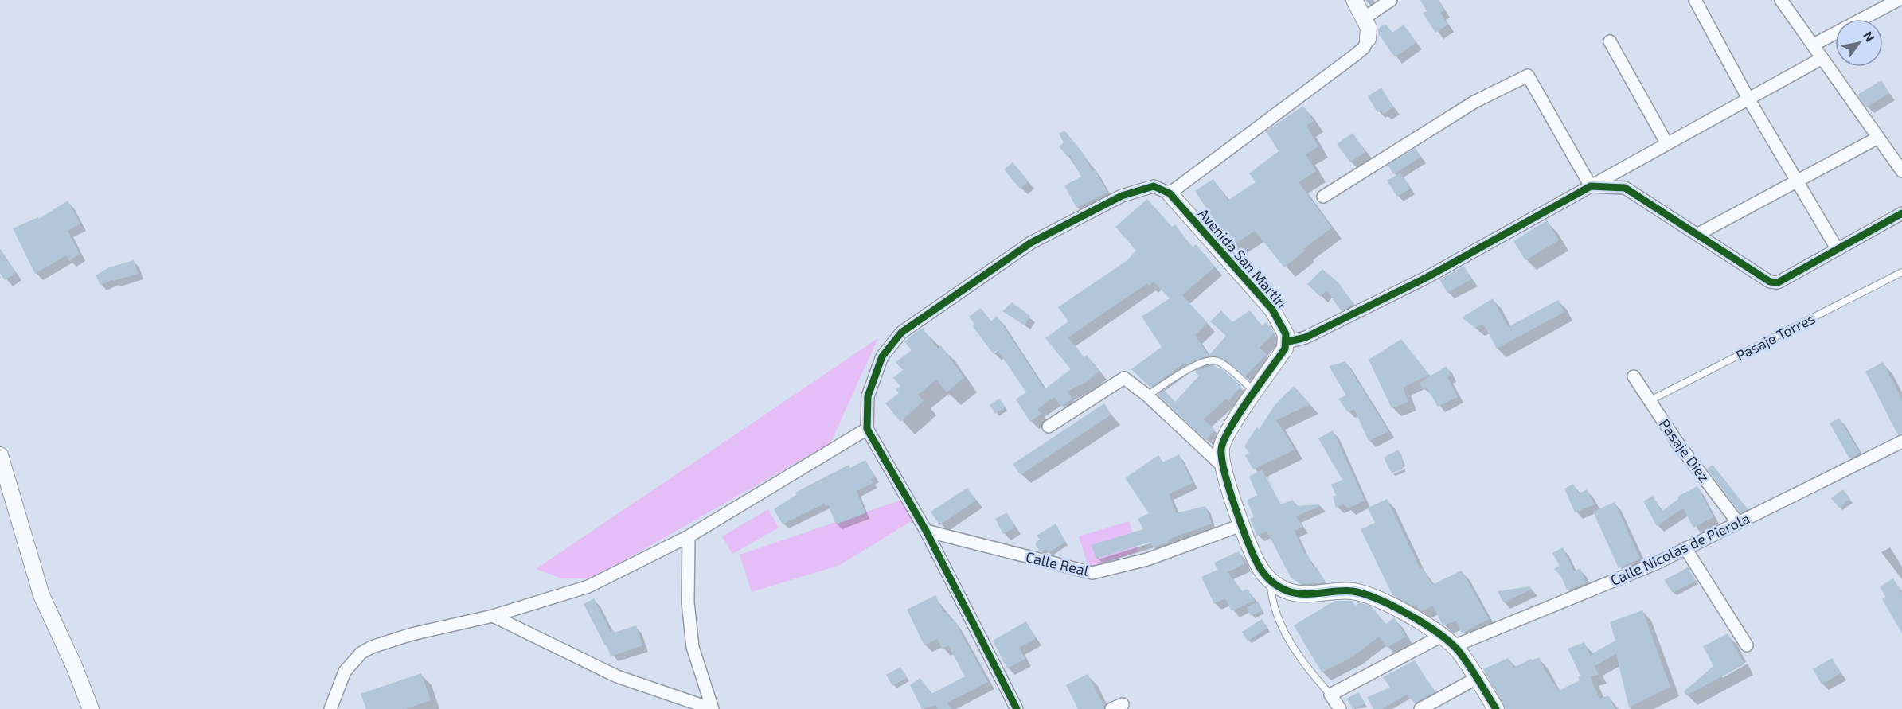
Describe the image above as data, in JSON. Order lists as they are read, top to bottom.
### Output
{
  "streets": {
    "street": [
      "Avenida San Martin",
      "Pasaje Diez",
      "Calle Nicolas de Pierola",
      "Calle Real"
    ],
    "lane": ["Pasaje Torres"]
  },
  "crossings": [
    ["Pasaje Torres", "Pasaje Diez"],
    ["Pasaje Diez", "Calle Nicolas de Pierola"]
  ],
  "north": "top right"
}
